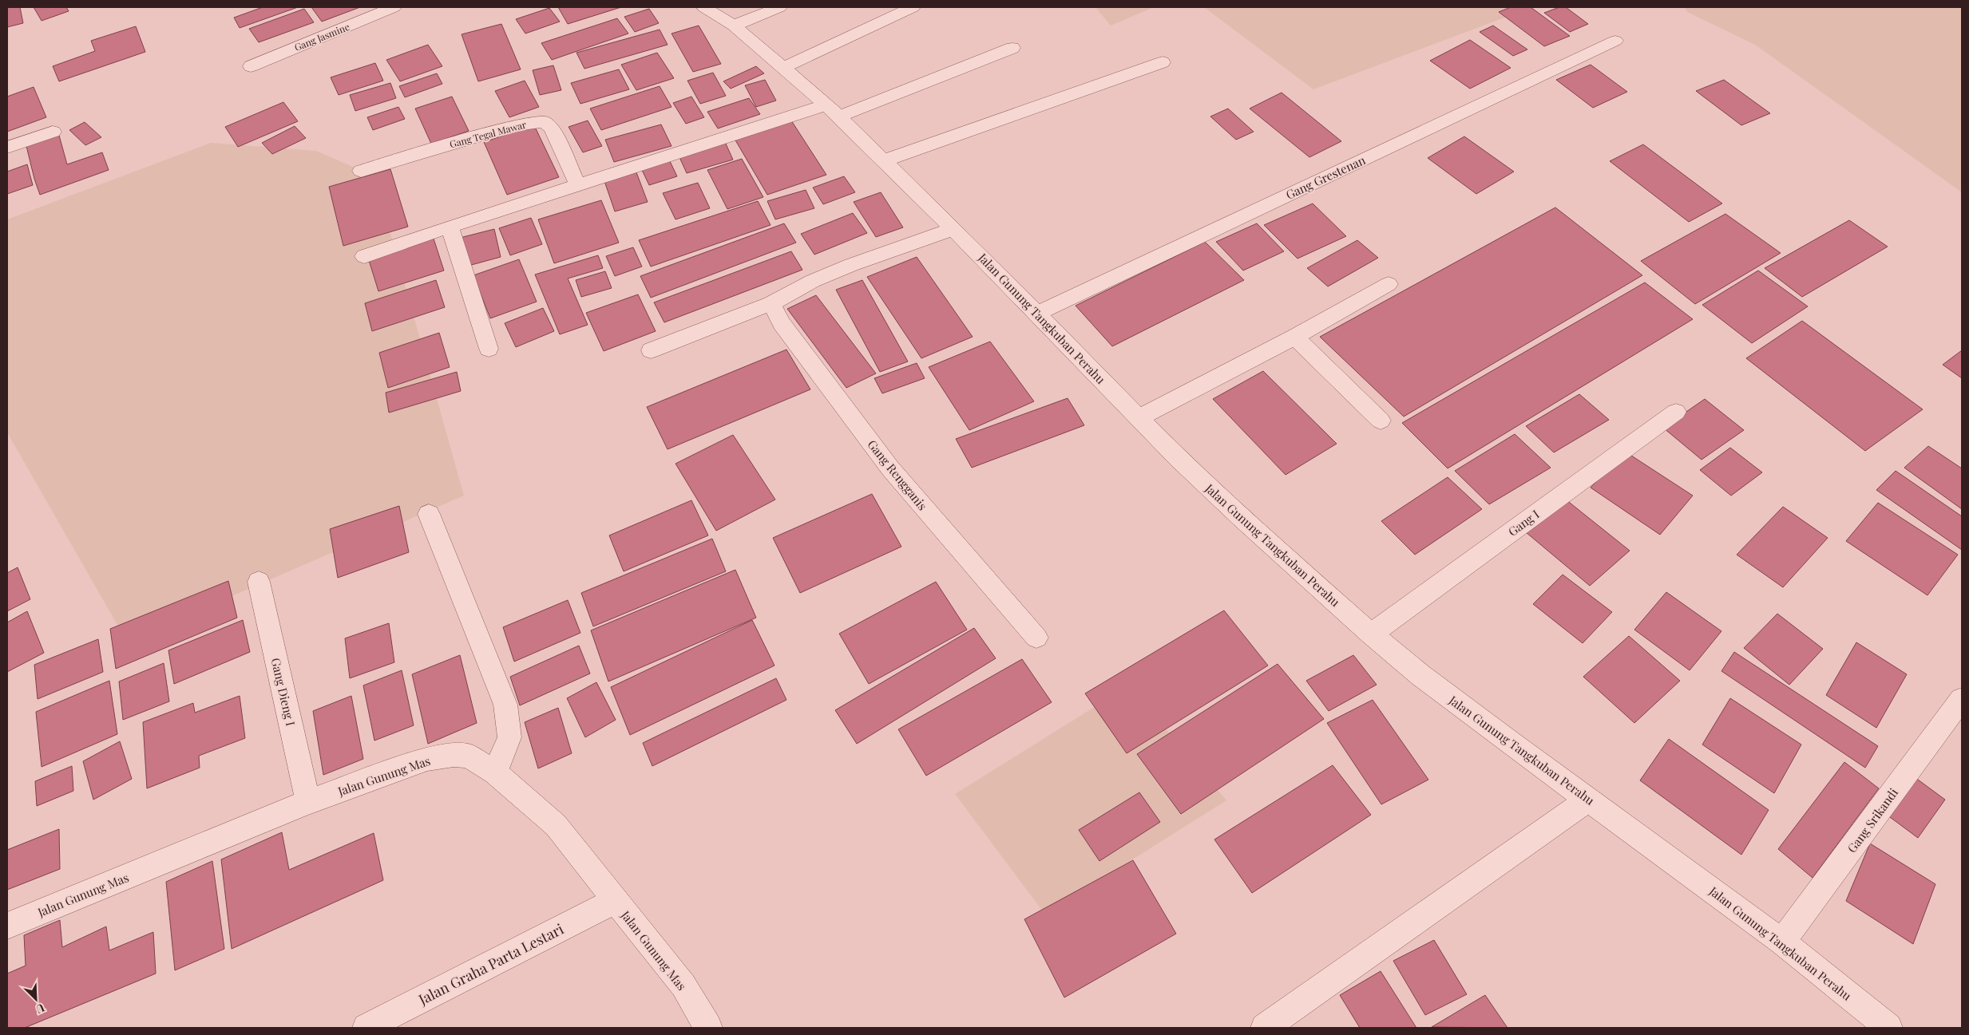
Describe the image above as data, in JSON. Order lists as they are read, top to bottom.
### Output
{
  "streets": {
    "street": [
      "Gang Jasmine",
      "Gang Tegal Mawar",
      "Gang Grestenan",
      "Jalan Gunung Tangkuban Perahu",
      "Gang Rengganis",
      "Gang I",
      "Gang Dieng I",
      "Jalan Gunung Mas",
      "Gang Srikandi",
      "Jalan Graha Parta Lestari"
    ]
  },
  "crossings": [
    ["Gang Grestenan", "Jalan Gunung Tangkuban Perahu"],
    ["Jalan Gunung Tangkuban Perahu", "Gang I"],
    ["Jalan Gunung Tangkuban Perahu", "Gang Srikandi"],
    ["Gang Dieng I", "Jalan Gunung Mas"],
    ["Jalan Gunung Mas", "Jalan Graha Parta Lestari"]
  ],
  "north": "bottom right"
}
